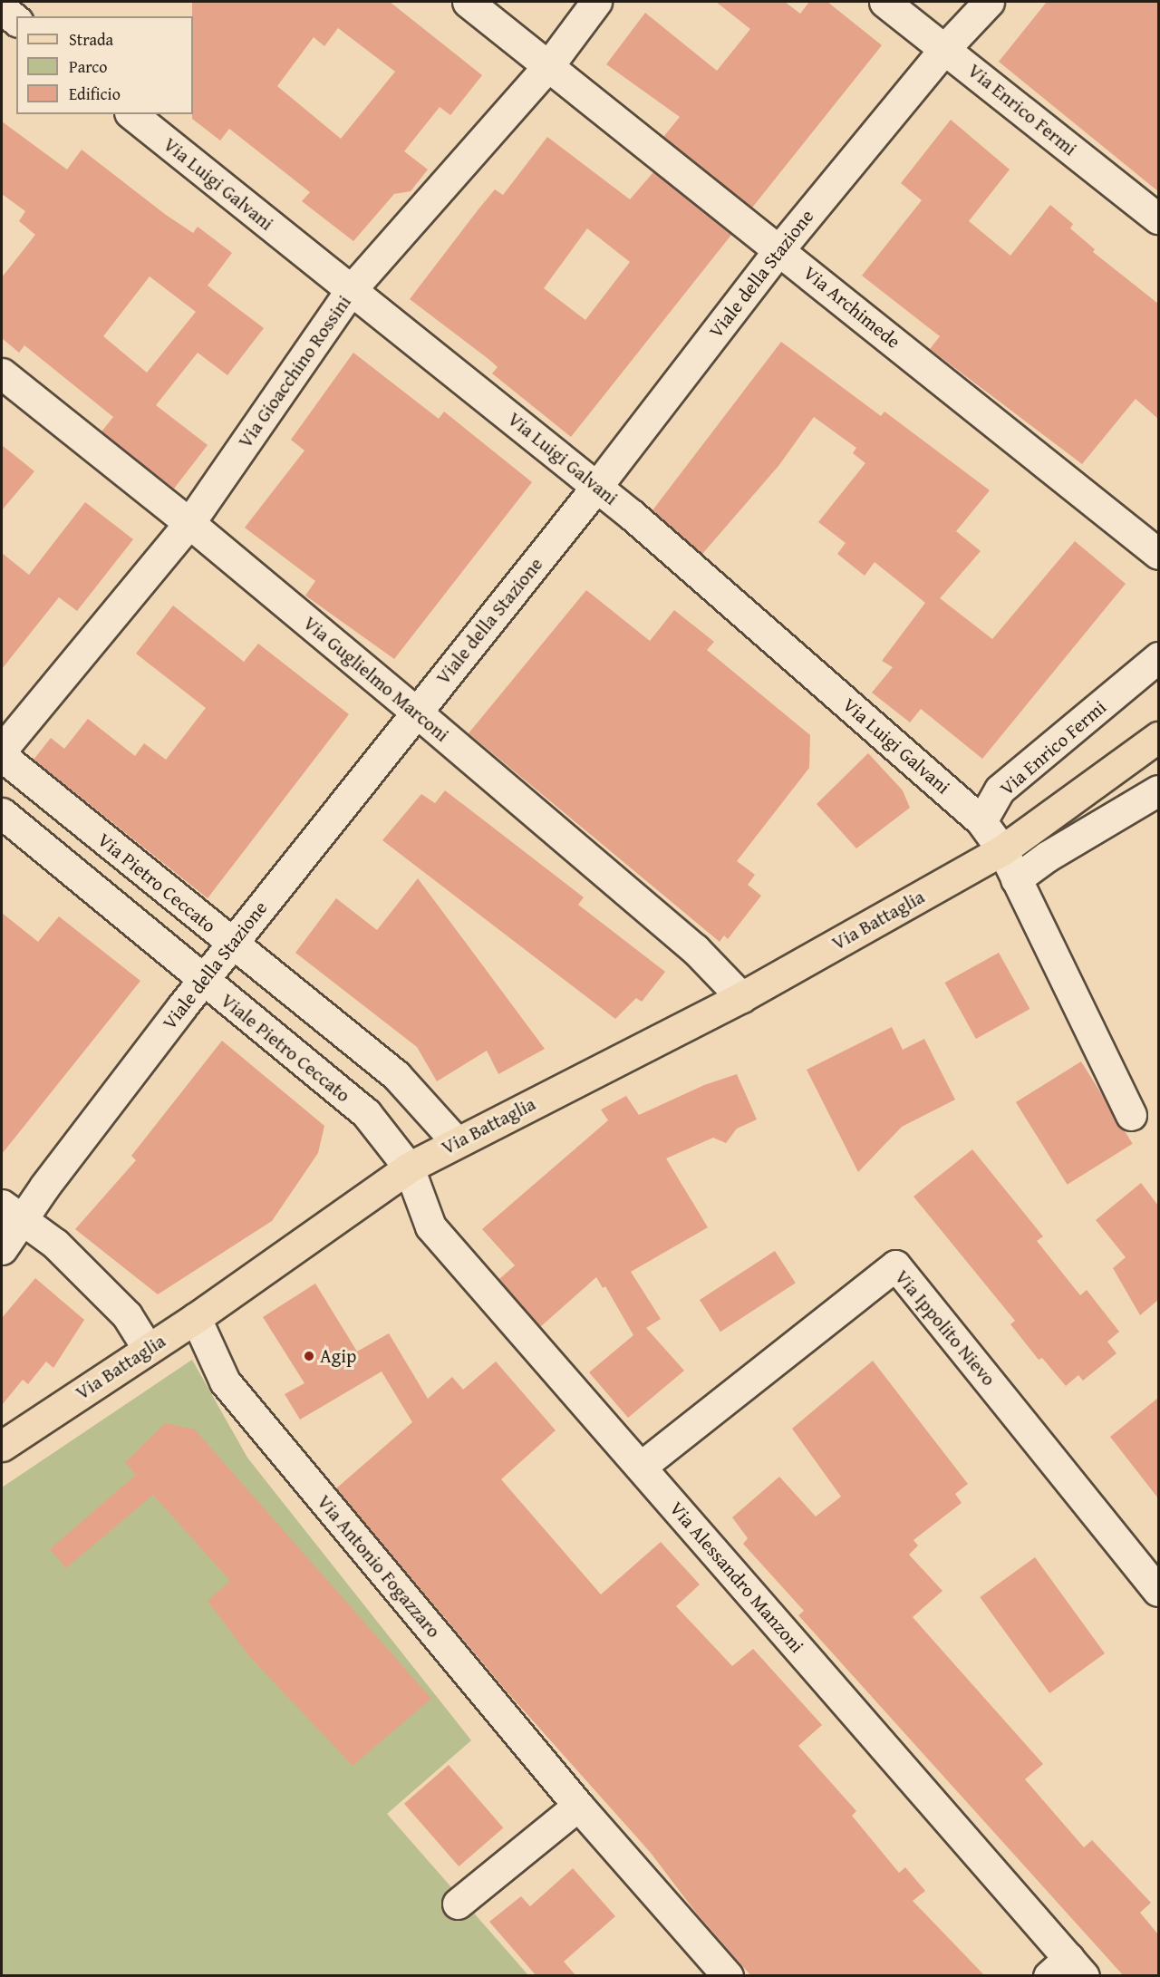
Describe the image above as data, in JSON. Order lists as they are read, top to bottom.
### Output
{
  "streets": {
    "main road": ["Via Battaglia"],
    "street": [
      "Via Enrico Fermi",
      "Via Luigi Galvani",
      "Viale della Stazione",
      "Via Archimede",
      "Via Gioacchino Rossini",
      "Via Guglielmo Marconi",
      "Via Pietro Ceccato",
      "Viale Pietro Ceccato",
      "Via Ippolito Nievo",
      "Via Antonio Fogazzaro",
      "Via Alessandro Manzoni"
    ]
  },
  "crossings": [
    ["Via Enrico Fermi", "Via Luigi Galvani"],
    ["Via Enrico Fermi", "Viale della Stazione"],
    ["Via Luigi Galvani", "Viale della Stazione"],
    ["Via Luigi Galvani", "Via Gioacchino Rossini"],
    ["Viale della Stazione", "Via Archimede"],
    ["Viale della Stazione", "Via Guglielmo Marconi"],
    ["Viale della Stazione", "Via Pietro Ceccato"],
    ["Viale della Stazione", "Viale Pietro Ceccato"],
    ["Via Archimede", "Via Gioacchino Rossini"],
    ["Via Gioacchino Rossini", "Via Guglielmo Marconi"],
    ["Via Guglielmo Marconi", "Via Battaglia"],
    ["Via Pietro Ceccato", "Via Battaglia"],
    ["Via Battaglia", "Viale Pietro Ceccato"],
    ["Via Battaglia", "Via Antonio Fogazzaro"],
    ["Via Battaglia", "Via Alessandro Manzoni"],
    ["Viale Pietro Ceccato", "Via Alessandro Manzoni"],
    ["Via Ippolito Nievo", "Via Alessandro Manzoni"]
  ],
  "places": ["Agip"],
  "legend": ["Strada", "Parco", "Edificio"]
}
